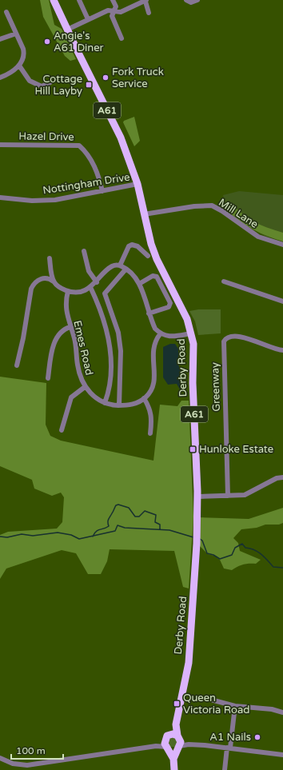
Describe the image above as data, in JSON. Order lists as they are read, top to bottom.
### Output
{
  "streets": {
    "highway": ["A61", "Derby Road"],
    "street": [
      "Hazel Drive",
      "Nottingham Drive",
      "Mill Lane",
      "Emes Road",
      "Greenway"
    ]
  },
  "crossings": [
    ["A61", "Derby Road"],
    ["Hazel Drive", "Nottingham Drive"],
    ["Nottingham Drive", "Derby Road"],
    ["Mill Lane", "Derby Road"]
  ],
  "places": {
    "other": ["Angie's A61 Diner", "Fork Truck Service", "A1 Nails"],
    "transit": ["Cottage Hill Layby", "Hunloke Estate", "Queen Victoria Road"]
  },
  "scale_bar": "100 m"
}
